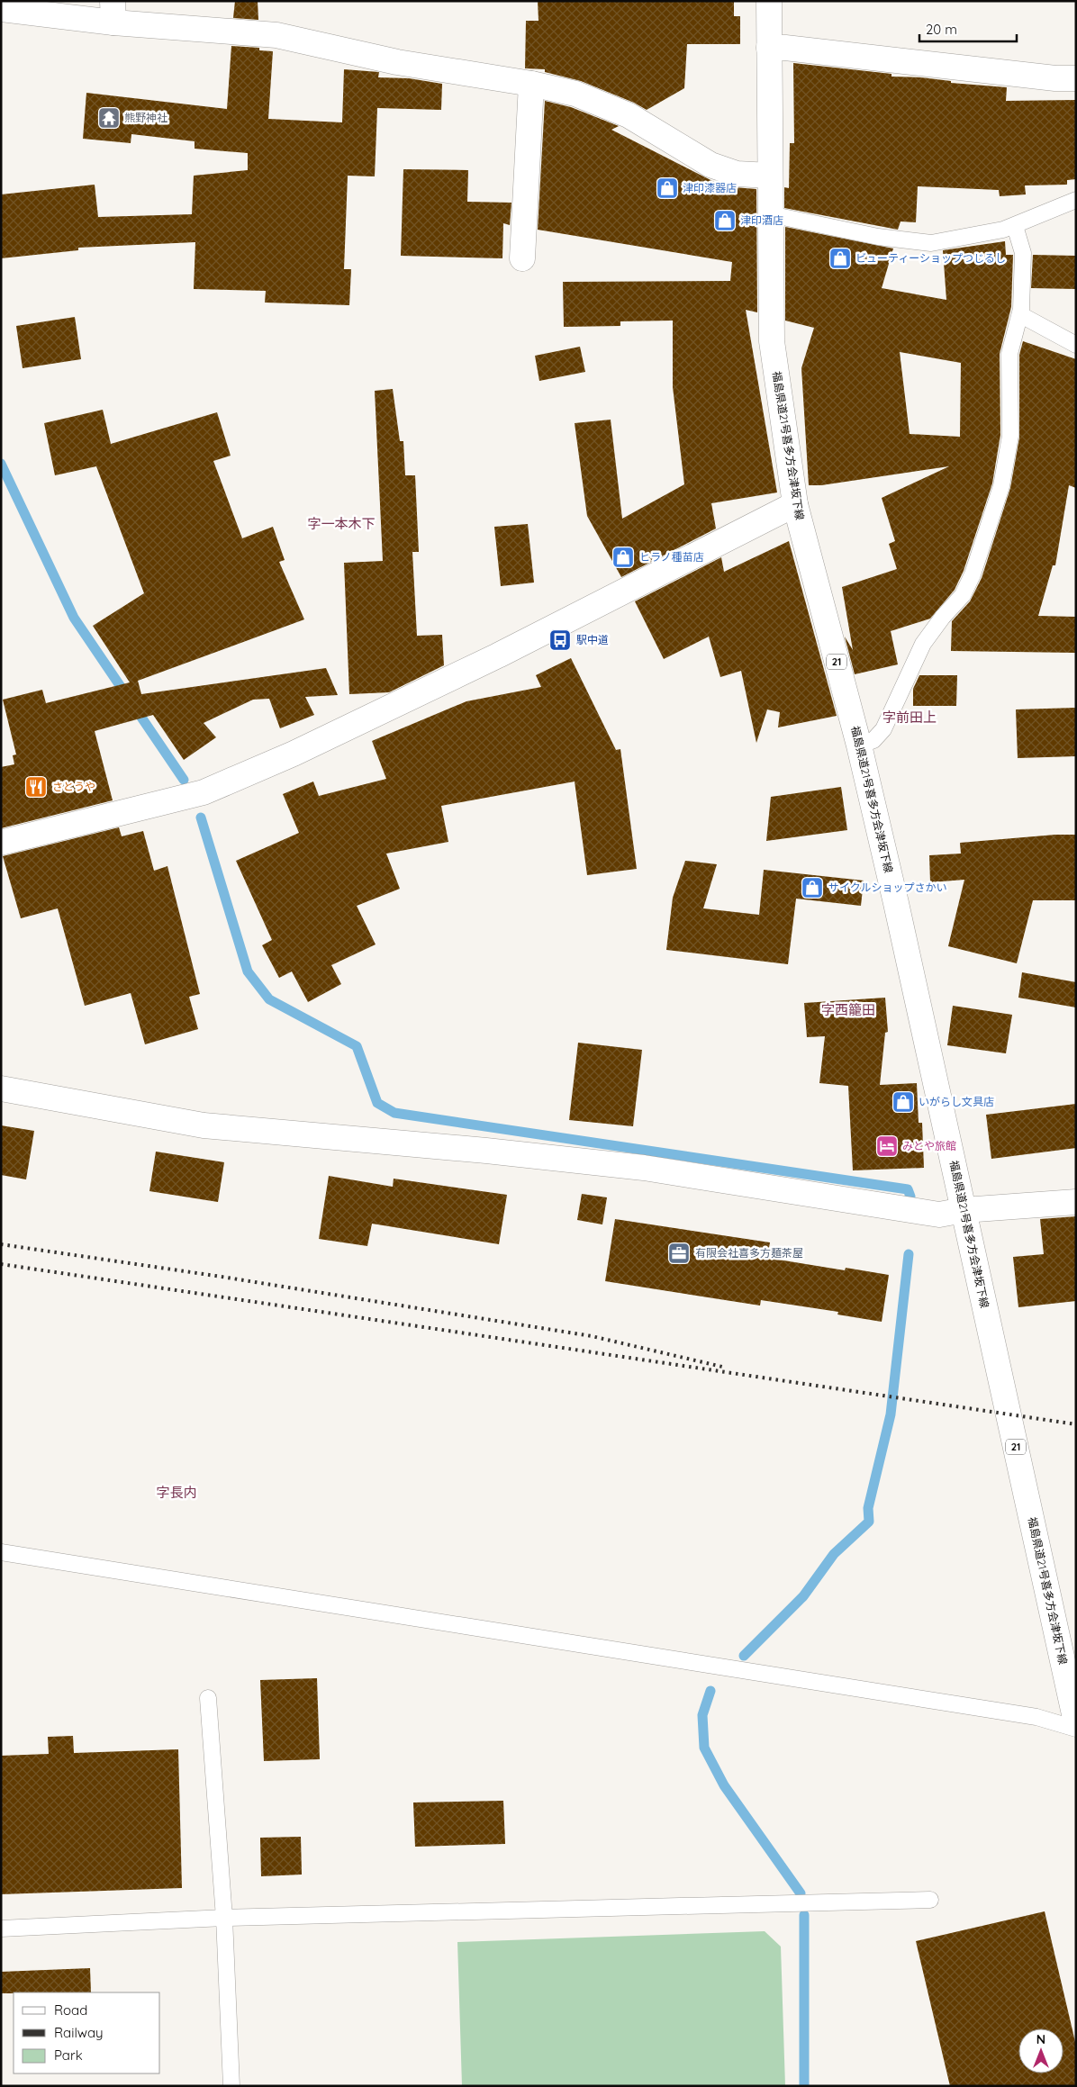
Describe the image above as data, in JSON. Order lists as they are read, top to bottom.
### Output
{
  "streets": {
    "street": ["福島県道21号喜多方会津坂下線", "21"]
  },
  "districts": [
    "字一本木下",
    "字前田上",
    "字西籠田",
    "字長内"
  ],
  "places": {
    "temple": ["熊野神社"],
    "shop": [
      "津印漆器店",
      "津印酒店",
      "ビューティーショップつじるし",
      "ヒラノ種苗店",
      "サイクルショップさかい",
      "いがらし文具店"
    ],
    "bus stop": ["駅中道"],
    "restaurant": ["さとうや"],
    "hotel": ["みとや旅館"],
    "office": ["有限会社喜多方麺茶屋"]
  },
  "legend": ["Road", "Railway", "Park"],
  "scale_bar": "20 m",
  "north": "top"
}
